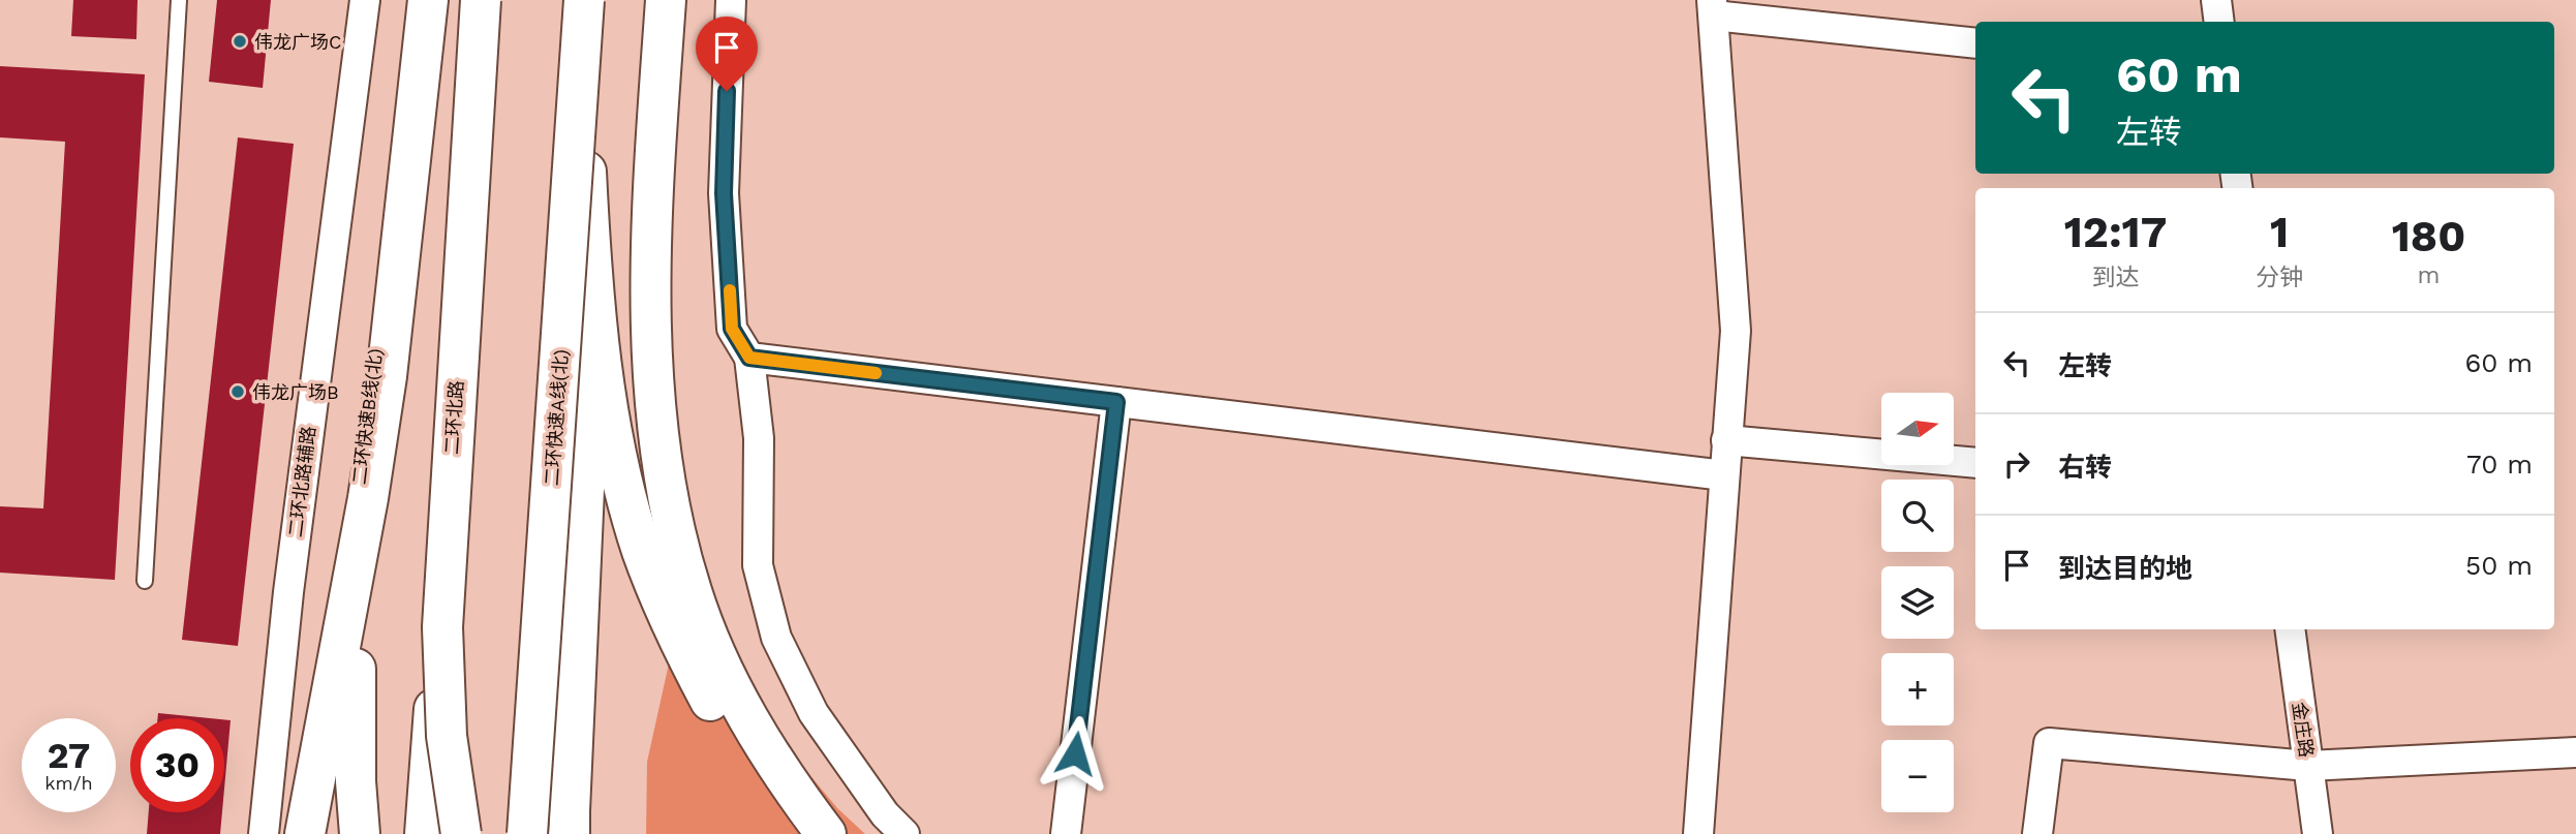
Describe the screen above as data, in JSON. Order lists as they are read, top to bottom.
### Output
{
  "streets": {
    "main road": ["二环快速B线(北)", "二环北路", "二环快速A线(北)"],
    "street": ["二环北路辅路", "金庄路"]
  },
  "places": ["伟龙广场C", "伟龙广场B"],
  "north": "right",
  "page": {
    "turn": ["60 m", "左转"],
    "eta": [
      "12:17",
      "到达",
      "1",
      "分钟",
      "180",
      "m"
    ],
    "list": [
      {
        "name": "左转",
        "value": "60 m"
      },
      {
        "name": "右转",
        "value": "70 m"
      },
      {
        "name": "到达目的地",
        "value": "50 m"
      }
    ],
    "map_buttons": ["+", "−"],
    "speed": "27 km/h",
    "limit": "30"
  }
}
